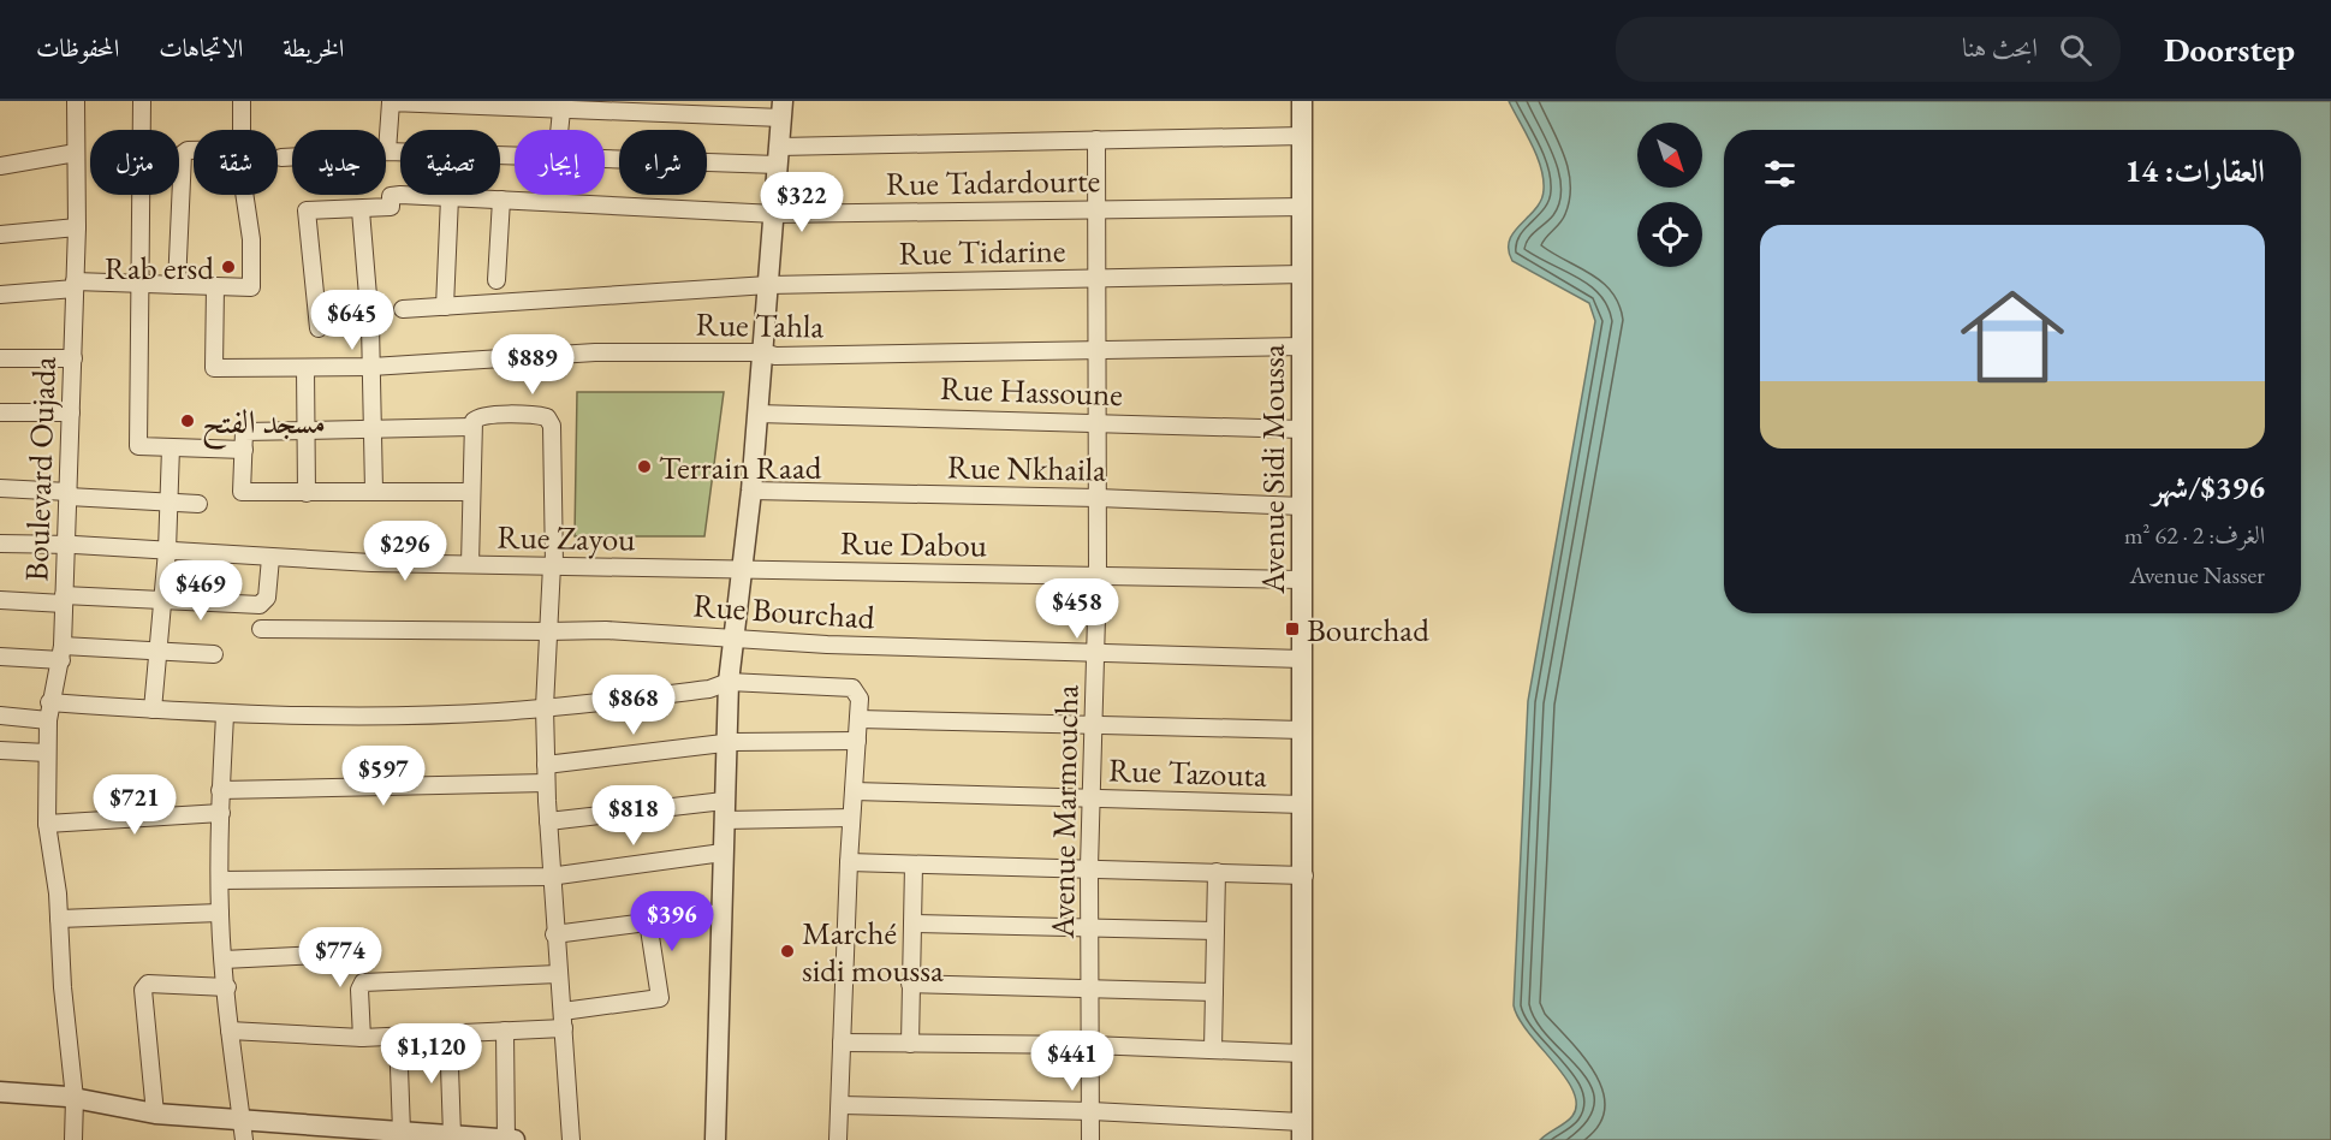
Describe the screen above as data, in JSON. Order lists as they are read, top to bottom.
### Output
{
  "streets": {
    "street": [
      "Rue Tadardourte",
      "Rue Tidarine",
      "Rue Tahla",
      "Rue Hassoune",
      "Rue Nkhaila",
      "Boulevard Oujada",
      "Avenue Sidi Moussa",
      "Rue Zayou",
      "Rue Dabou",
      "Rue Bourchad",
      "Rue Tazouta",
      "Avenue Marmoucha"
    ]
  },
  "crossings": [
    ["Rue Tadardourte", "Avenue Sidi Moussa"],
    ["Rue Tadardourte", "Avenue Marmoucha"],
    ["Rue Tidarine", "Avenue Sidi Moussa"],
    ["Rue Tidarine", "Avenue Marmoucha"],
    ["Rue Tahla", "Avenue Sidi Moussa"],
    ["Rue Tahla", "Avenue Marmoucha"],
    ["Rue Hassoune", "Avenue Sidi Moussa"],
    ["Rue Hassoune", "Avenue Marmoucha"],
    ["Rue Nkhaila", "Avenue Sidi Moussa"],
    ["Rue Nkhaila", "Avenue Marmoucha"],
    ["Boulevard Oujada", "Rue Zayou"],
    ["Avenue Sidi Moussa", "Rue Dabou"],
    ["Avenue Sidi Moussa", "Rue Bourchad"],
    ["Avenue Sidi Moussa", "Rue Tazouta"],
    ["Rue Zayou", "Rue Dabou"],
    ["Rue Dabou", "Avenue Marmoucha"],
    ["Rue Bourchad", "Avenue Marmoucha"],
    ["Rue Tazouta", "Avenue Marmoucha"]
  ],
  "places": {
    "other": [
      "Rab ersd",
      "مسجد الفتح",
      "Terrain Raad",
      "Marché sidi moussa"
    ],
    "transit": ["Bourchad"]
  },
  "north": "bottom right",
  "page": {
    "header": "Doorstep",
    "search": "ابحث هنا",
    "nav": ["الخريطة", "الاتجاهات", "المحفوظات"],
    "chip": [
      "شراء",
      "إيجار",
      "تصفية",
      "جديد",
      "شقة",
      "منزل"
    ],
    "heading": "العقارات: 14",
    "price": [
      "$322",
      "$645",
      "$889",
      "$296",
      "$469",
      "$458",
      "$868",
      "$597",
      "$721",
      "$818",
      "$396",
      "$774",
      "$1,120",
      "$441"
    ],
    "list": [
      {
        "name": "$396/شهر",
        "note": "الغرف: 2 · 62 m² · Avenue Nasser"
      }
    ]
  }
}
